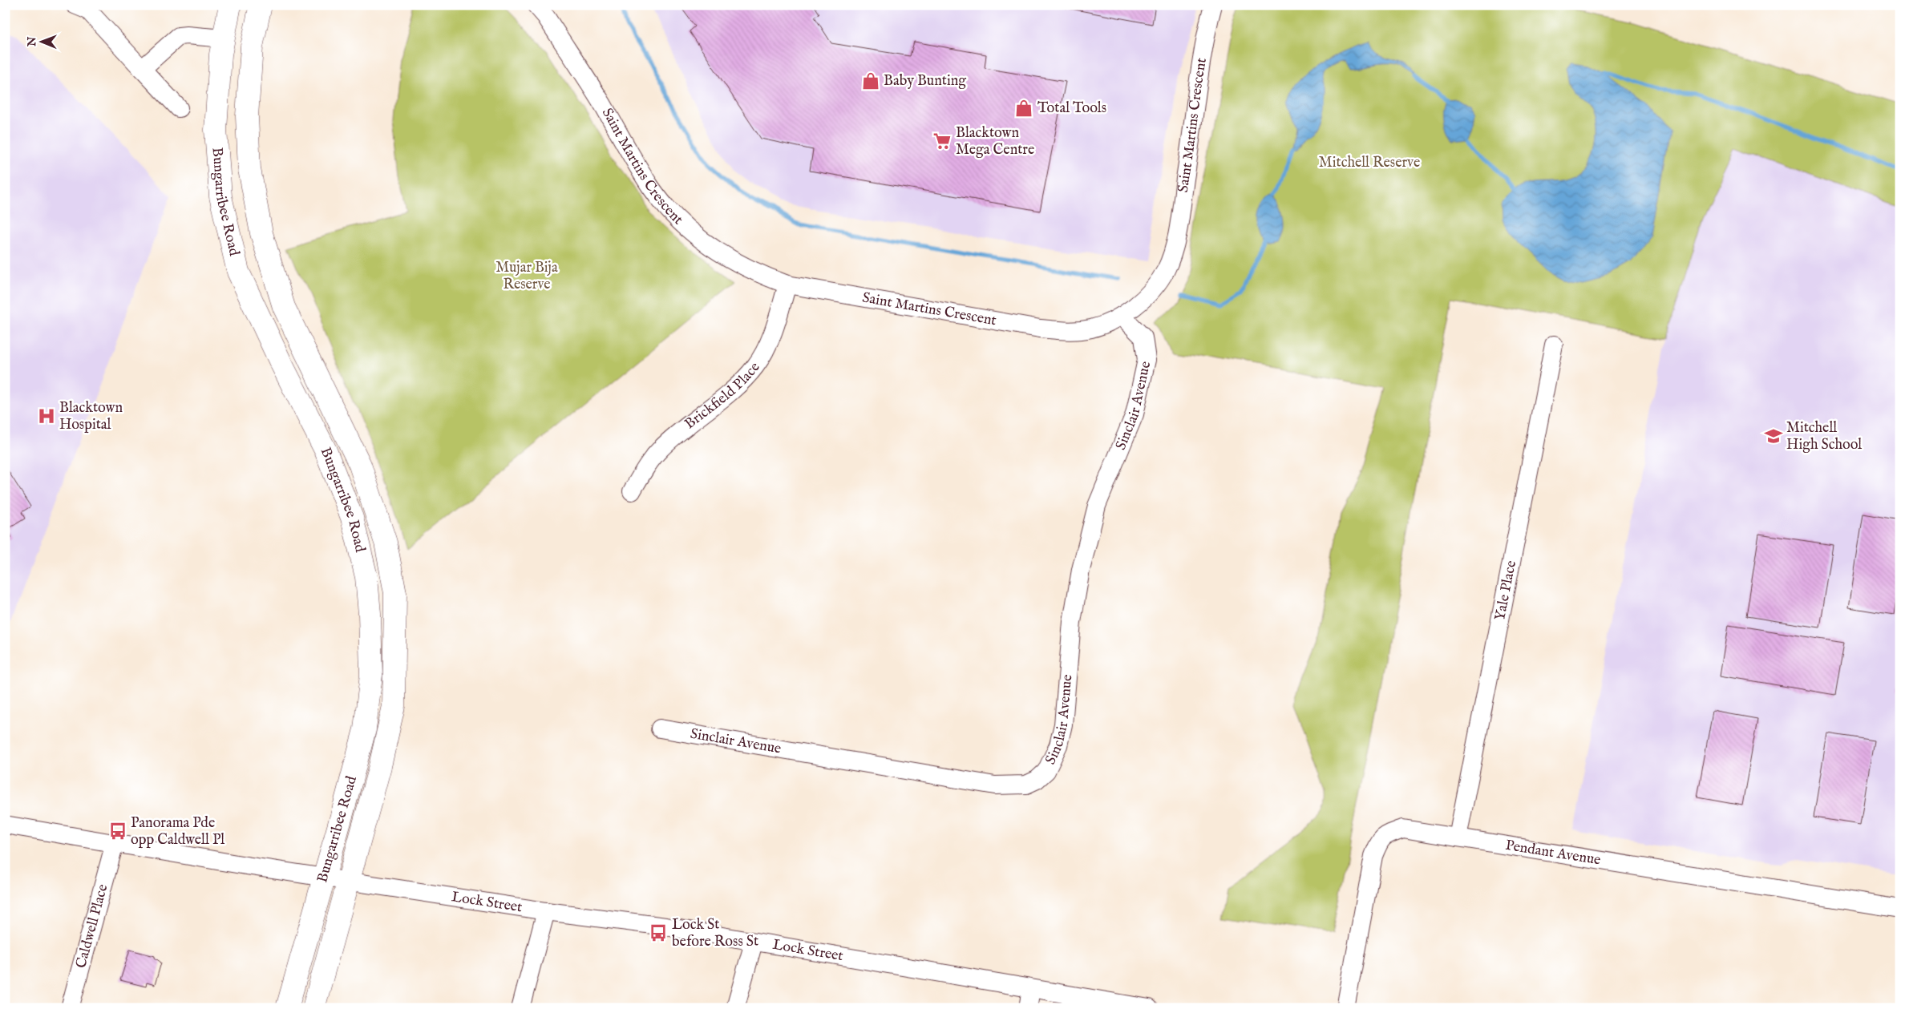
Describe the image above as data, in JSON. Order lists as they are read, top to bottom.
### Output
{
  "streets": {
    "main road": ["Bungarribee Road"],
    "street": [
      "Saint Martins Crescent",
      "Brickfield Place",
      "Sinclair Avenue",
      "Yale Place",
      "Pendant Avenue",
      "Lock Street",
      "Caldwell Place"
    ]
  },
  "crossings": [
    ["Saint Martins Crescent", "Brickfield Place"],
    ["Saint Martins Crescent", "Sinclair Avenue"],
    ["Bungarribee Road", "Lock Street"],
    ["Yale Place", "Pendant Avenue"],
    ["Lock Street", "Caldwell Place"]
  ],
  "parks": ["Mitchell Reserve", "Mujar Bija Reserve"],
  "places": {
    "shop": ["Baby Bunting", "Total Tools"],
    "supermarket": ["Blacktown Mega Centre"],
    "hospital": ["Blacktown Hospital"],
    "school or university": ["Mitchell High School"],
    "bus stop": ["Panorama Pde opp Caldwell Pl", "Lock St before Ross St"]
  },
  "north": "left"
}
